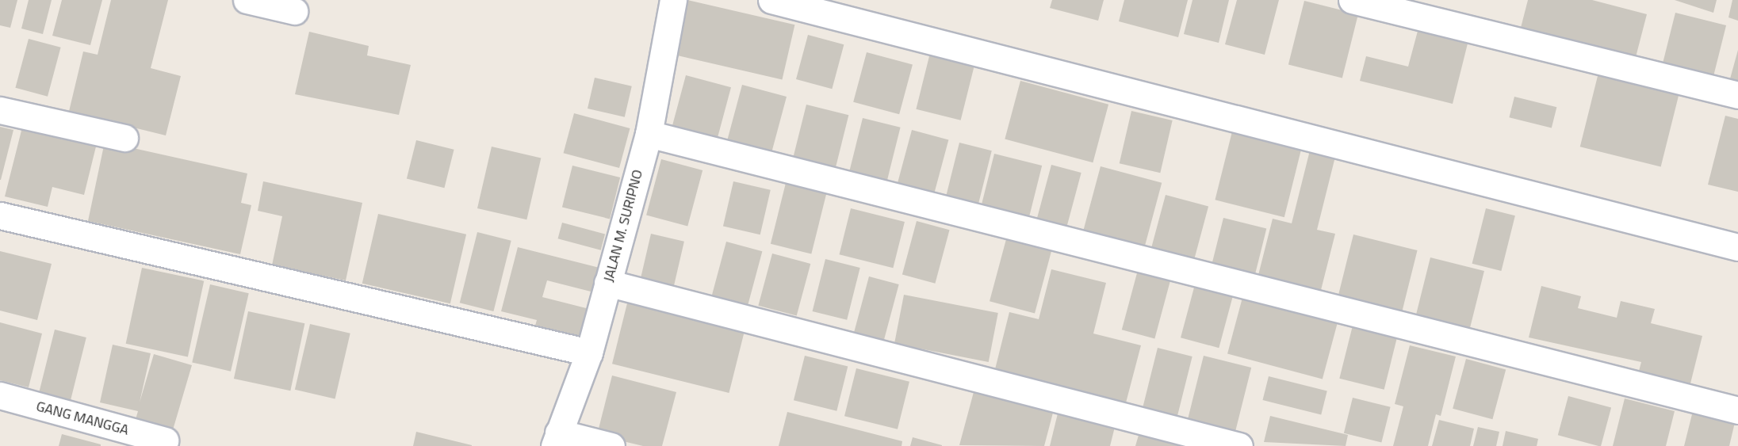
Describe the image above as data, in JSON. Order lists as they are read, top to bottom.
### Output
{
  "streets": {
    "street": ["JALAN M. SURIPNO", "GANG MANGGA"]
  }
}
